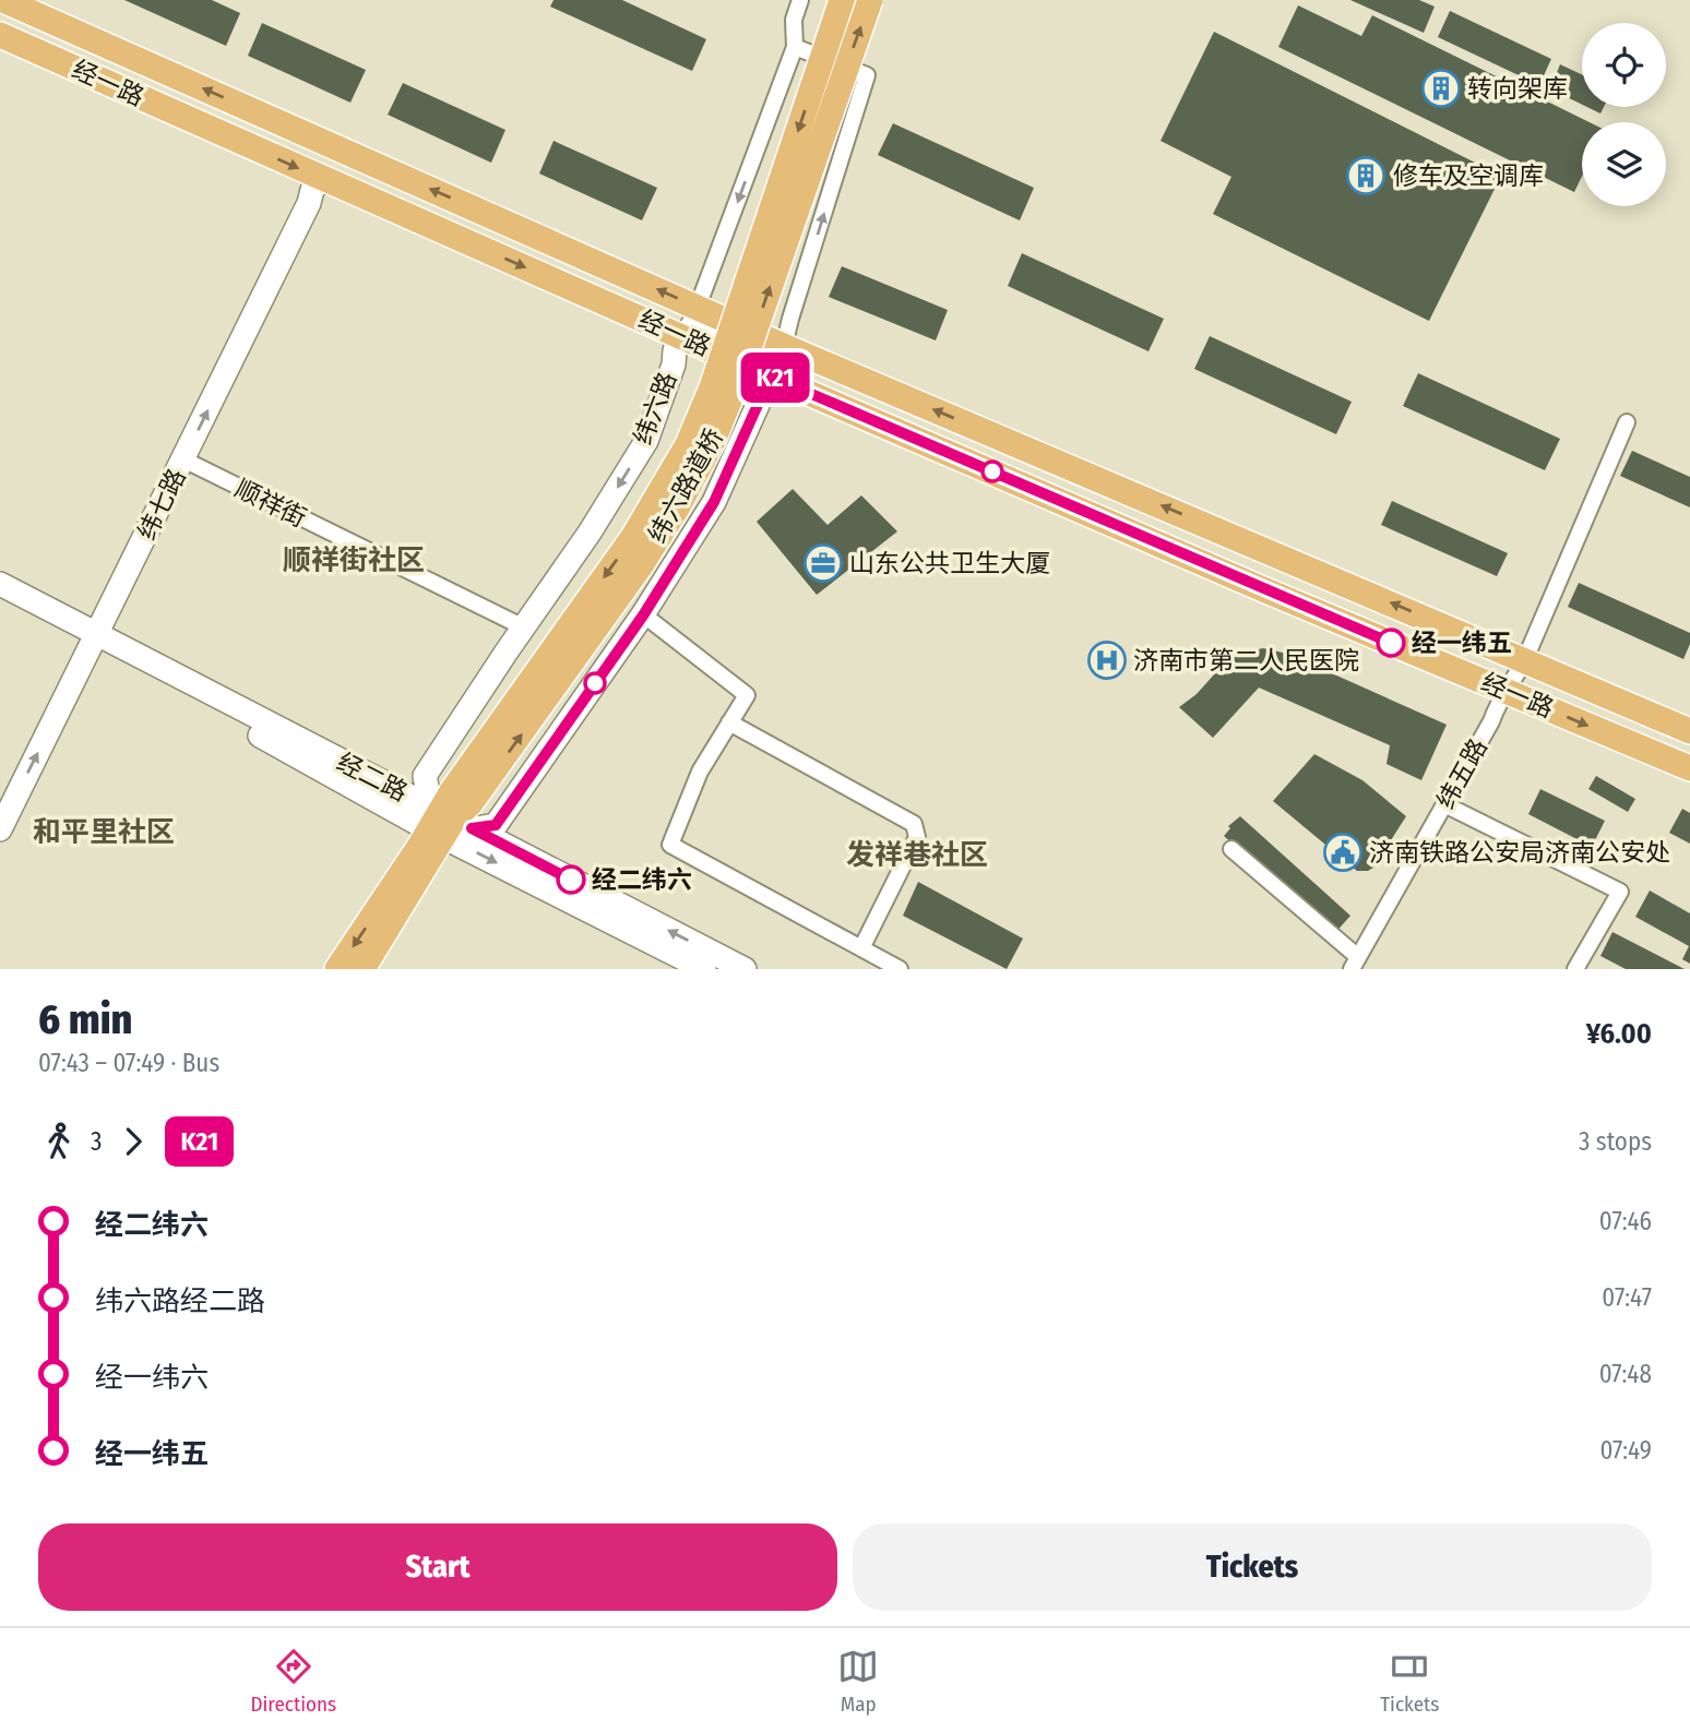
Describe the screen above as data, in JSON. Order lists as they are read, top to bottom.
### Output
{
  "streets": {
    "main road": ["经一路", "纬六路道桥"],
    "street": [
      "纬六路",
      "顺祥街",
      "纬七路",
      "纬五路",
      "经二路"
    ]
  },
  "crossings": [
    ["经一路", "纬六路"],
    ["经一路", "纬七路"],
    ["经一路", "纬五路"],
    ["纬六路", "纬六路道桥"],
    ["纬六路", "顺祥街"],
    ["纬六路", "经二路"],
    ["纬六路道桥", "经二路"],
    ["顺祥街", "纬七路"],
    ["纬七路", "经二路"]
  ],
  "one_way": ["纬七路"],
  "districts": ["顺祥街社区", "和平里社区", "发祥巷社区"],
  "places": {
    "building": ["转向架库", "修车及空调库"],
    "office": ["山东公共卫生大厦"],
    "other": ["经一纬五", "经二纬六"],
    "hospital": ["济南市第二人民医院"],
    "public building": ["济南铁路公安局济南公安处"]
  },
  "lines": ["bus line K21"],
  "page": {
    "on_map": "K21",
    "heading": ["6 min", "07:43 – 07:49 · Bus", "¥6.00"],
    "legs": ["3", "K21", "3 stops"],
    "list": [
      {
        "name": "经二纬六",
        "value": "07:46"
      },
      {
        "name": "纬六路经二路",
        "value": "07:47"
      },
      {
        "name": "经一纬六",
        "value": "07:48"
      },
      {
        "name": "经一纬五",
        "value": "07:49"
      }
    ],
    "buttons": ["Start", "Tickets"],
    "tabs": ["Directions", "Map", "Tickets"]
  }
}
